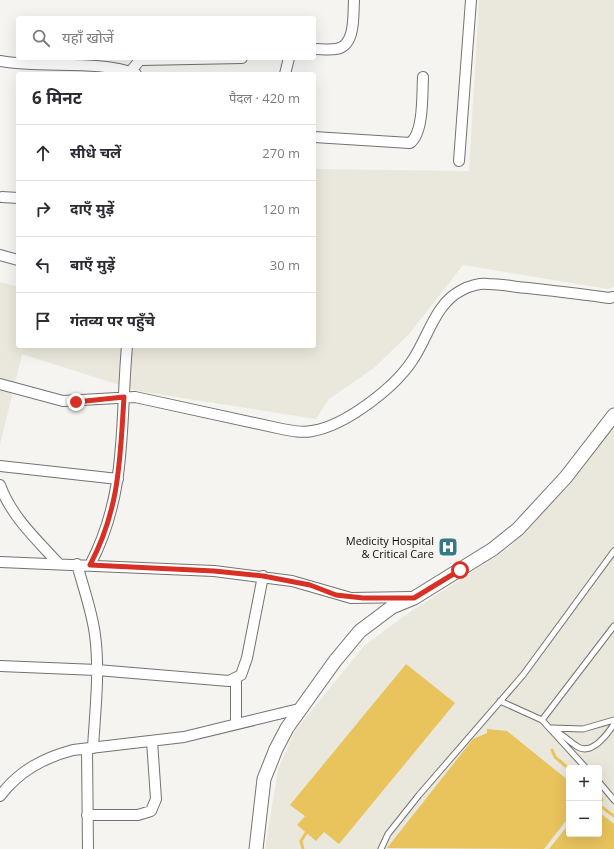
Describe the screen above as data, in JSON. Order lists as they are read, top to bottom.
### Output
{
  "places": {
    "hospital": ["Medicity Hospital & Critical Care"]
  },
  "page": {
    "search": "यहाँ खोजें",
    "heading": ["6 मिनट", "पैदल · 420 m"],
    "list": [
      ["सीधे चलें", "270 m"],
      ["दाएँ मुड़ें", "120 m"],
      ["बाएँ मुड़ें", "30 m"],
      "गंतव्य पर पहुँचे"
    ],
    "map_buttons": ["+", "−"]
  }
}
